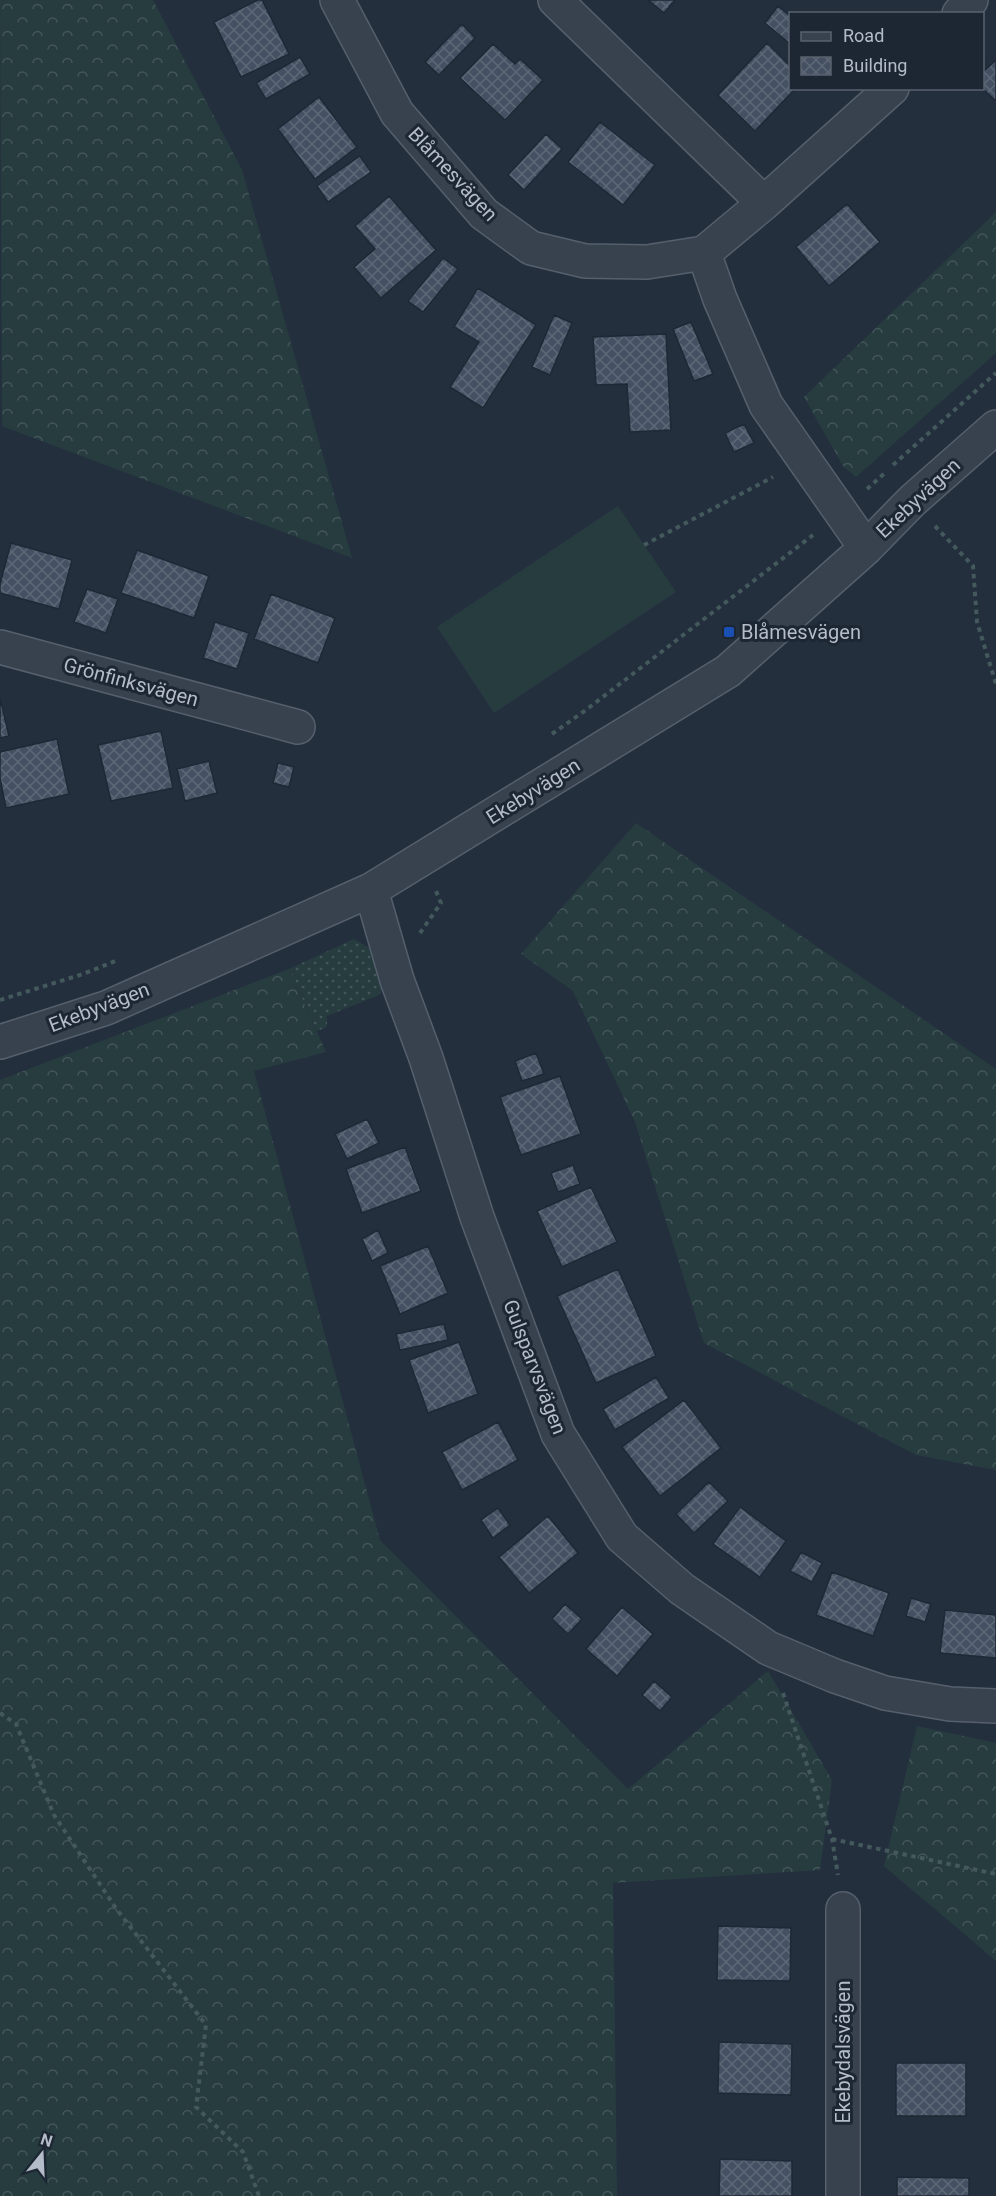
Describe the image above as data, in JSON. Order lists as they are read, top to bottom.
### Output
{
  "streets": {
    "street": [
      "Blåmesvägen",
      "Ekebyvägen",
      "Grönfinksvägen",
      "Gulsparvsvägen",
      "Ekebydalsvägen"
    ]
  },
  "crossings": [
    ["Ekebyvägen", "Gulsparvsvägen"]
  ],
  "places": {
    "transit": ["Blåmesvägen"]
  },
  "legend": ["Road", "Building"],
  "north": "top"
}
